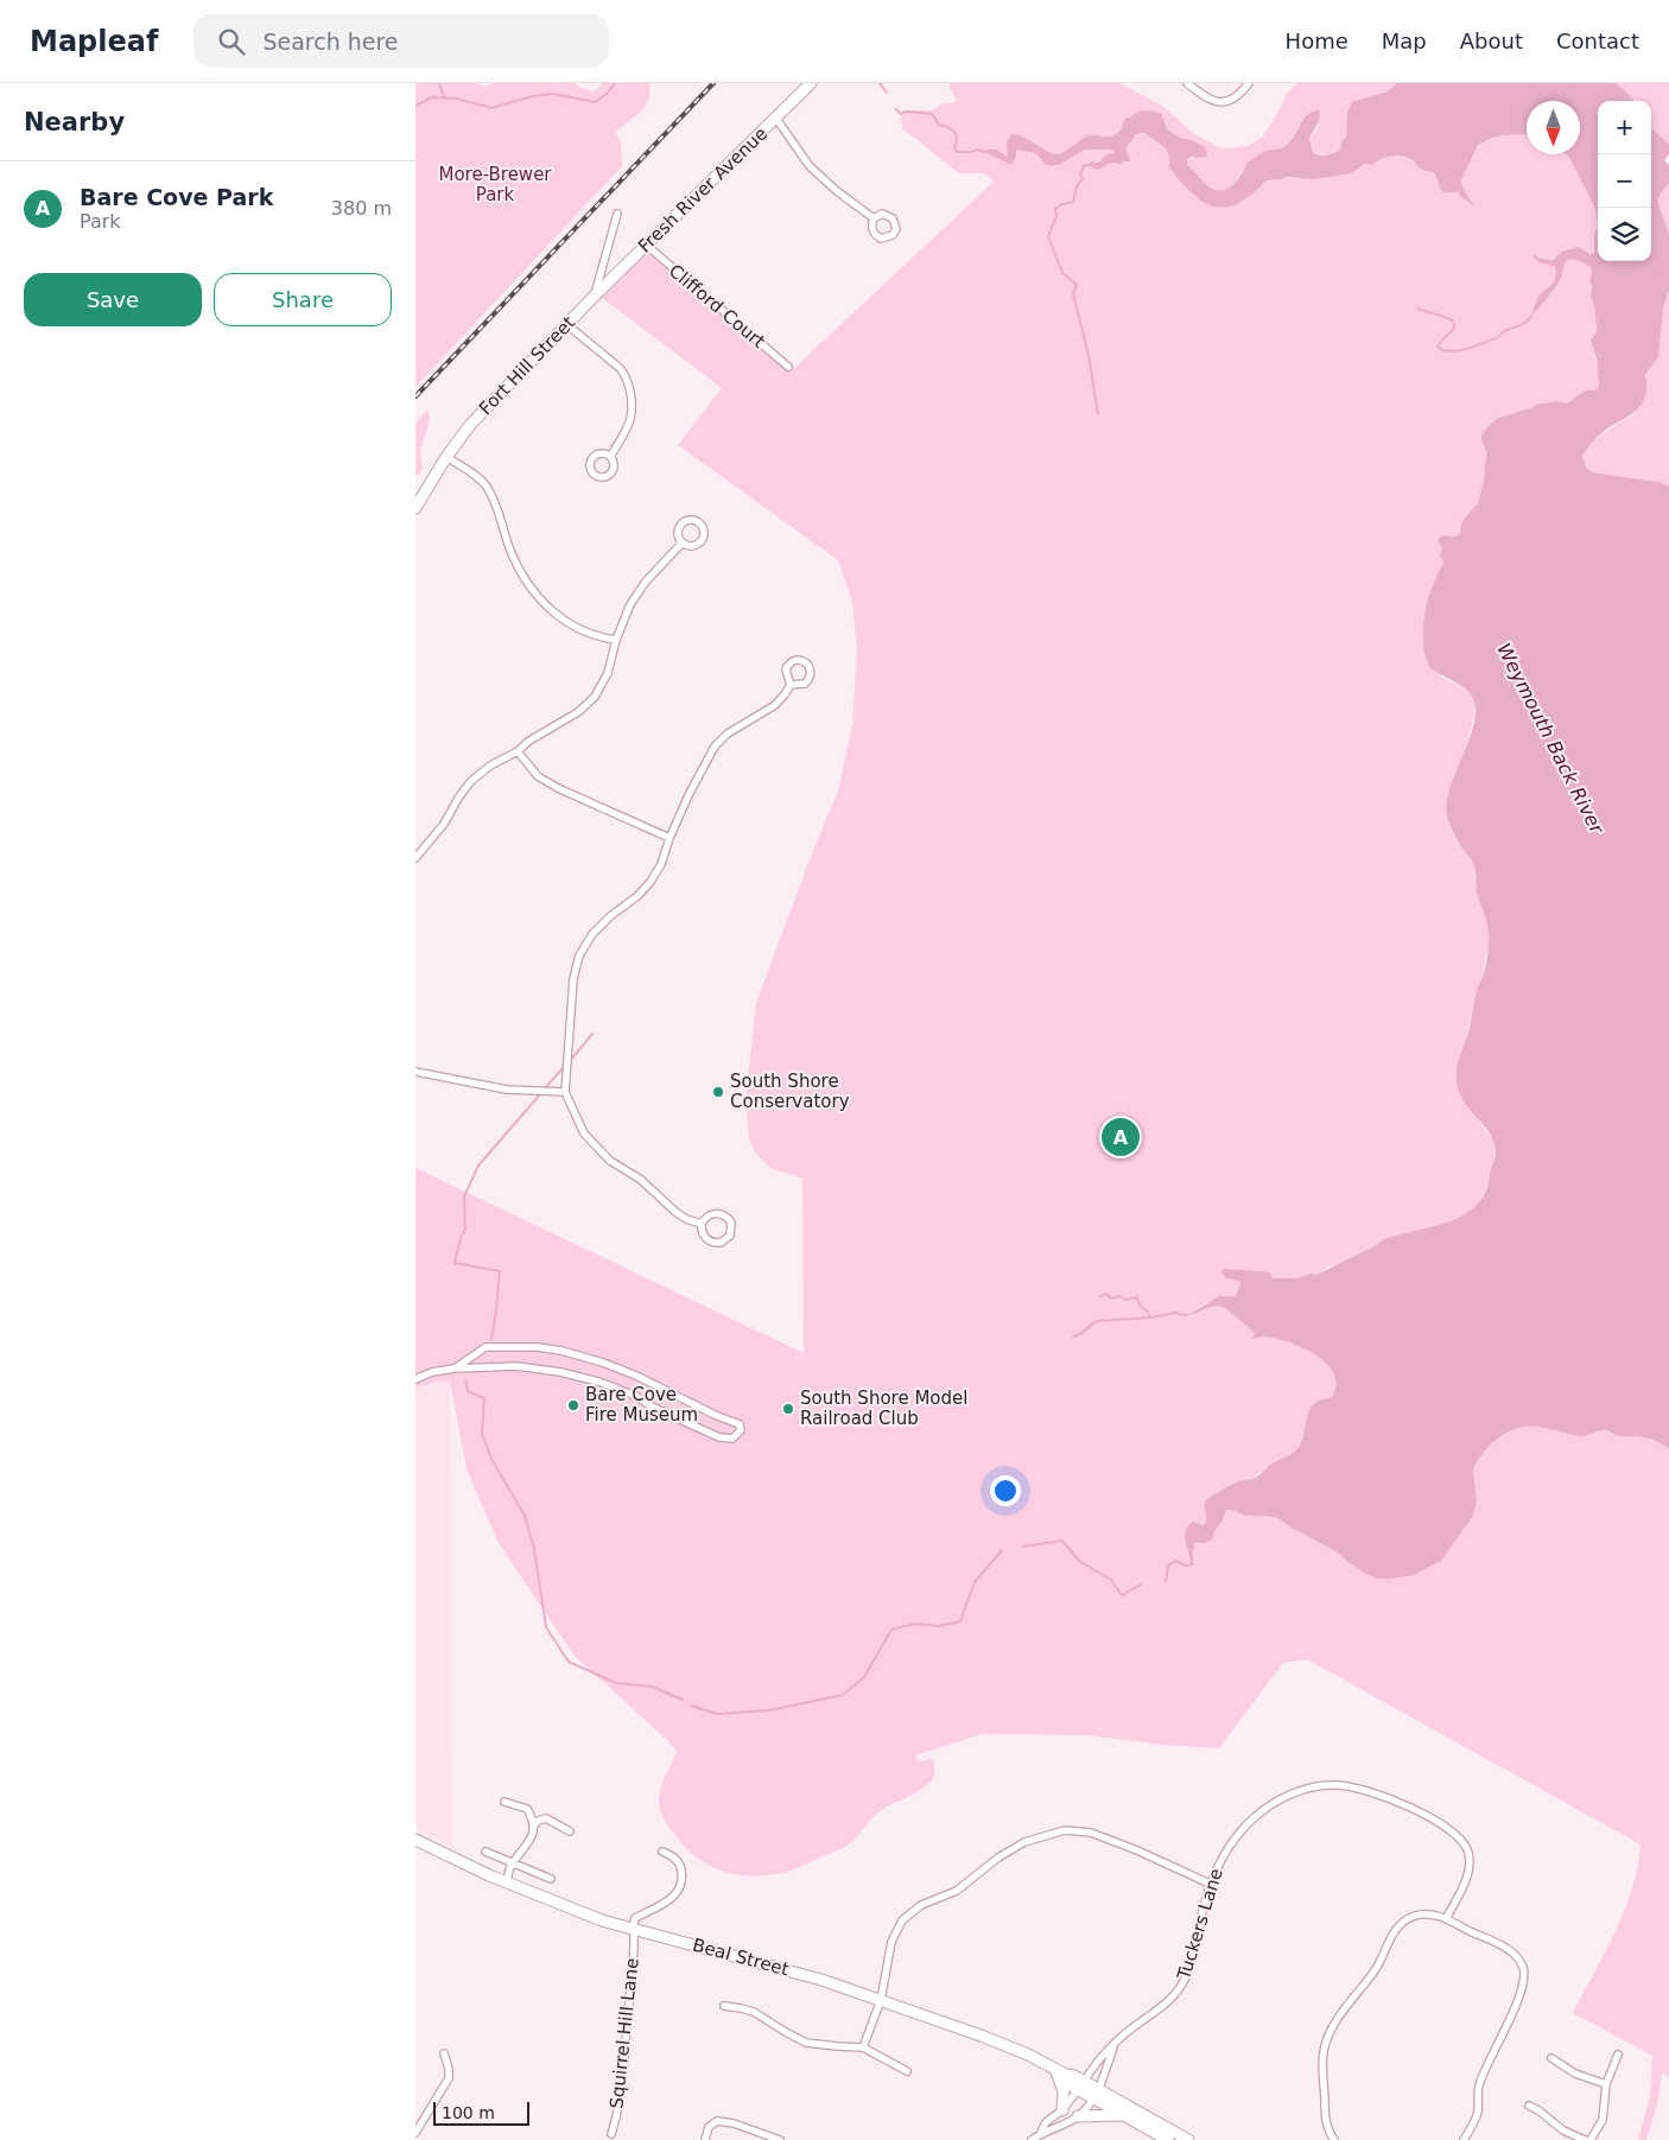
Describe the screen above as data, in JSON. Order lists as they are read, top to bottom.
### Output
{
  "streets": {
    "street": [
      "Fresh River Avenue",
      "Clifford Court",
      "Fort Hill Street",
      "Tuckers Lane",
      "Beal Street",
      "Squirrel Hill Lane"
    ]
  },
  "crossings": [
    ["Fresh River Avenue", "Clifford Court"],
    ["Fresh River Avenue", "Fort Hill Street"],
    ["Tuckers Lane", "Beal Street"],
    ["Beal Street", "Squirrel Hill Lane"]
  ],
  "water": ["Weymouth Back River"],
  "parks": ["More-Brewer Park"],
  "places": ["South Shore Conservatory", "Bare Cove Fire Museum", "South Shore Model Railroad Club"],
  "scale_bar": "100 m",
  "north": "bottom",
  "page": {
    "header": "Mapleaf",
    "search": "Search here",
    "nav": [
      "Home",
      "Map",
      "About",
      "Contact"
    ],
    "heading": "Nearby",
    "map_buttons": ["+", "−"],
    "list": [
      {
        "mark": "A",
        "name": "Bare Cove Park",
        "note": "Park",
        "value": "380 m"
      }
    ],
    "buttons": ["Save", "Share"],
    "pins": "A",
    "scale": "100 m"
  }
}
